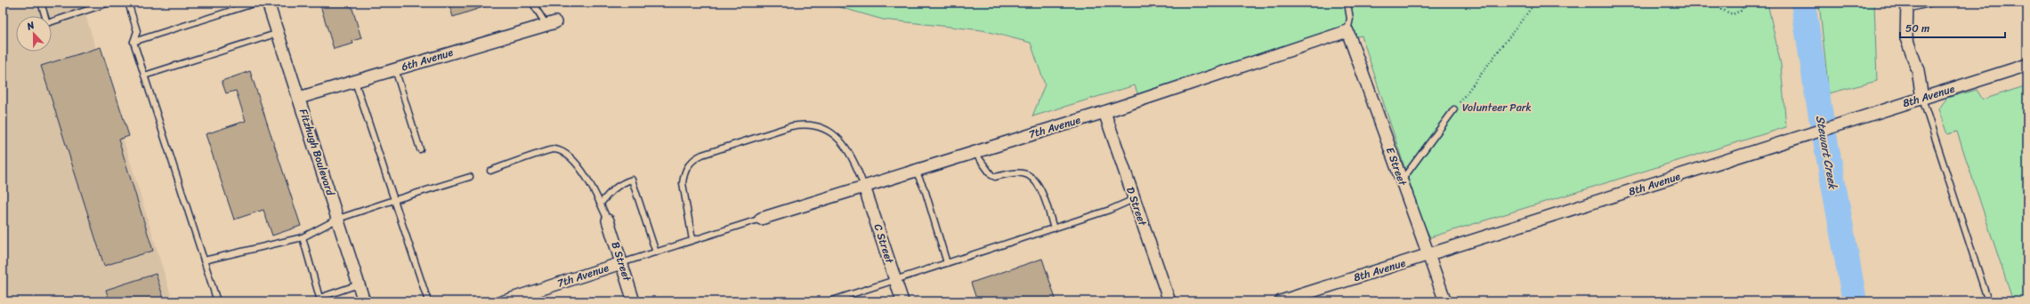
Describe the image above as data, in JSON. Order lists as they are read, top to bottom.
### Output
{
  "streets": {
    "street": [
      "6th Avenue",
      "8th Avenue",
      "7th Avenue",
      "Fitzhugh Boulevard",
      "E Street",
      "D Street",
      "C Street",
      "B Street"
    ]
  },
  "crossings": [
    ["6th Avenue", "Fitzhugh Boulevard"],
    ["8th Avenue", "E Street"],
    ["7th Avenue", "E Street"],
    ["7th Avenue", "D Street"],
    ["7th Avenue", "C Street"],
    ["7th Avenue", "B Street"]
  ],
  "water": ["Stewart Creek"],
  "parks": ["Volunteer Park"],
  "scale_bar": "50 m",
  "north": "top"
}
